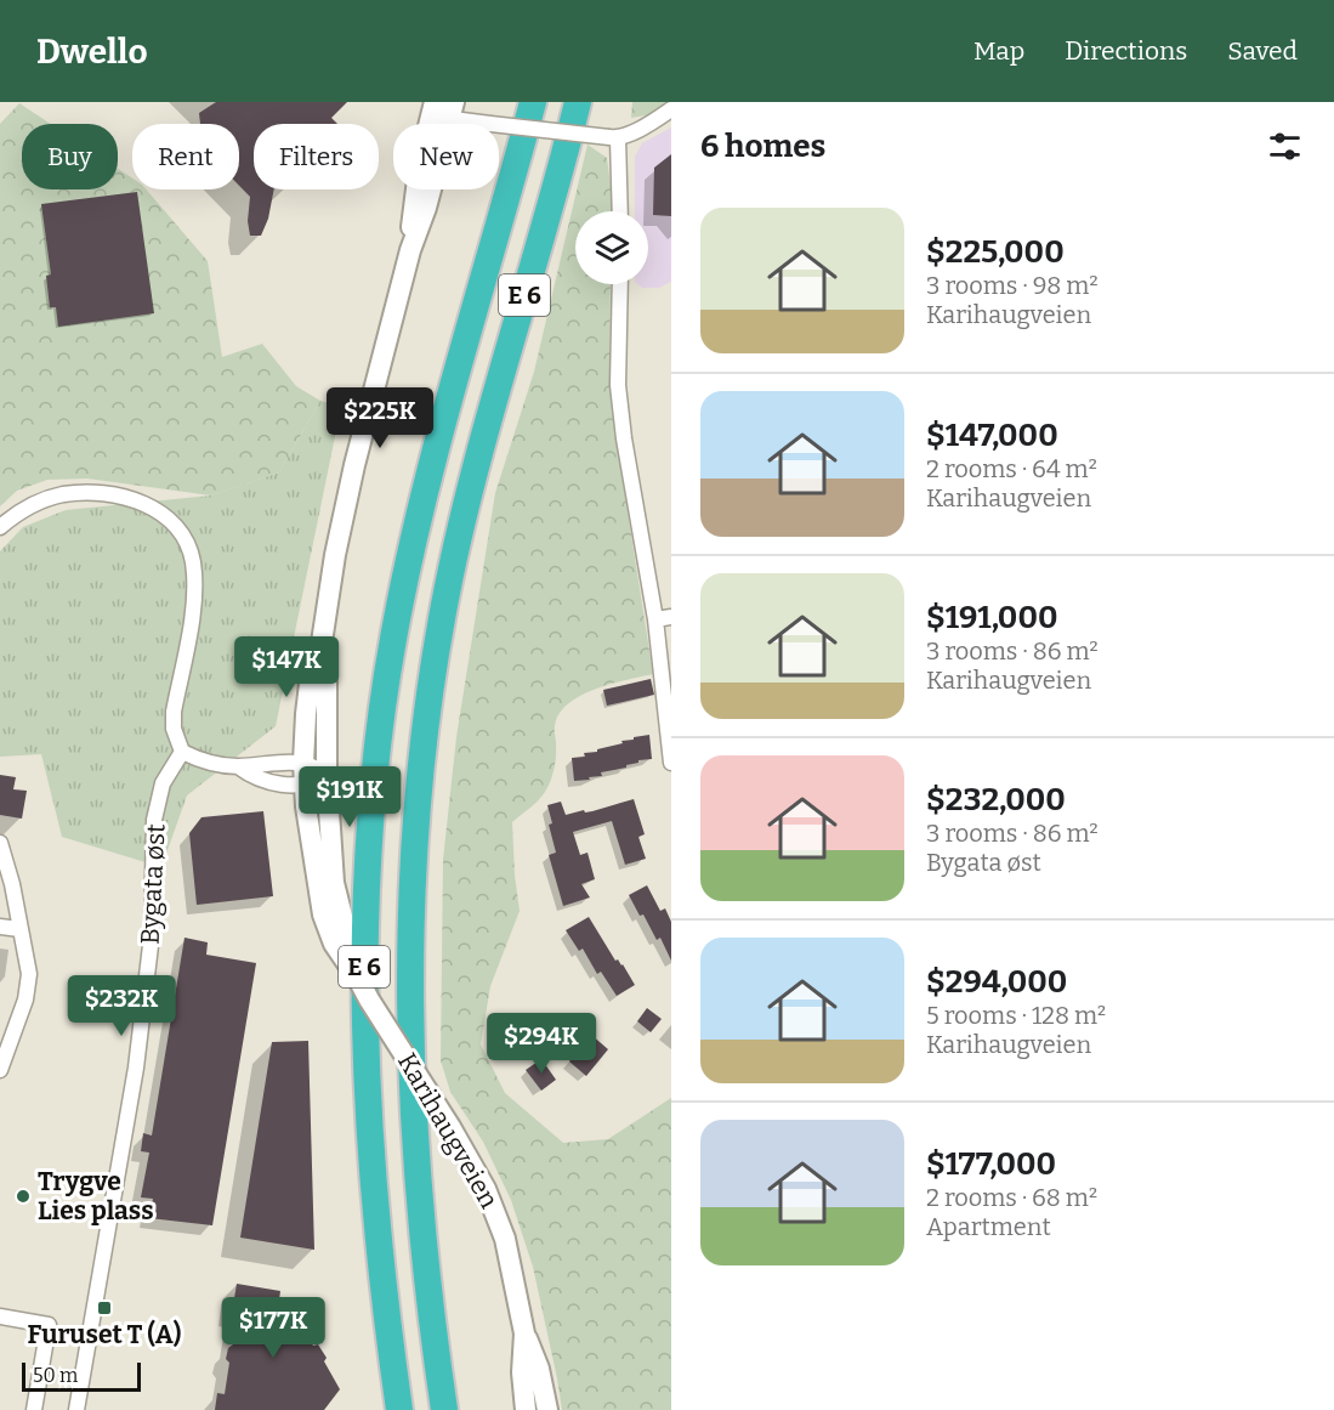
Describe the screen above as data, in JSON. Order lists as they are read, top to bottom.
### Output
{
  "streets": {
    "highway": ["E 6"],
    "main road": ["Karihaugveien"],
    "street": ["Bygata øst"]
  },
  "places": {
    "other": ["Trygve Lies plass"],
    "transit": ["Furuset T (A)"]
  },
  "scale_bar": "50 m",
  "page": {
    "header": "Dwello",
    "nav": ["Map", "Directions", "Saved"],
    "heading": "6 homes",
    "chip": [
      "Buy",
      "Rent",
      "Filters",
      "New"
    ],
    "list": [
      {
        "name": "$225,000",
        "note": "3 rooms · 98 m² · Karihaugveien"
      },
      {
        "name": "$147,000",
        "note": "2 rooms · 64 m² · Karihaugveien"
      },
      {
        "name": "$191,000",
        "note": "3 rooms · 86 m² · Karihaugveien"
      },
      {
        "name": "$232,000",
        "note": "3 rooms · 86 m² · Bygata øst"
      },
      {
        "name": "$294,000",
        "note": "5 rooms · 128 m² · Karihaugveien"
      },
      {
        "name": "$177,000",
        "note": "2 rooms · 68 m² · Apartment"
      }
    ],
    "price": [
      "$225K",
      "$147K",
      "$191K",
      "$232K",
      "$294K",
      "$177K"
    ],
    "scale": "50 m"
  }
}
